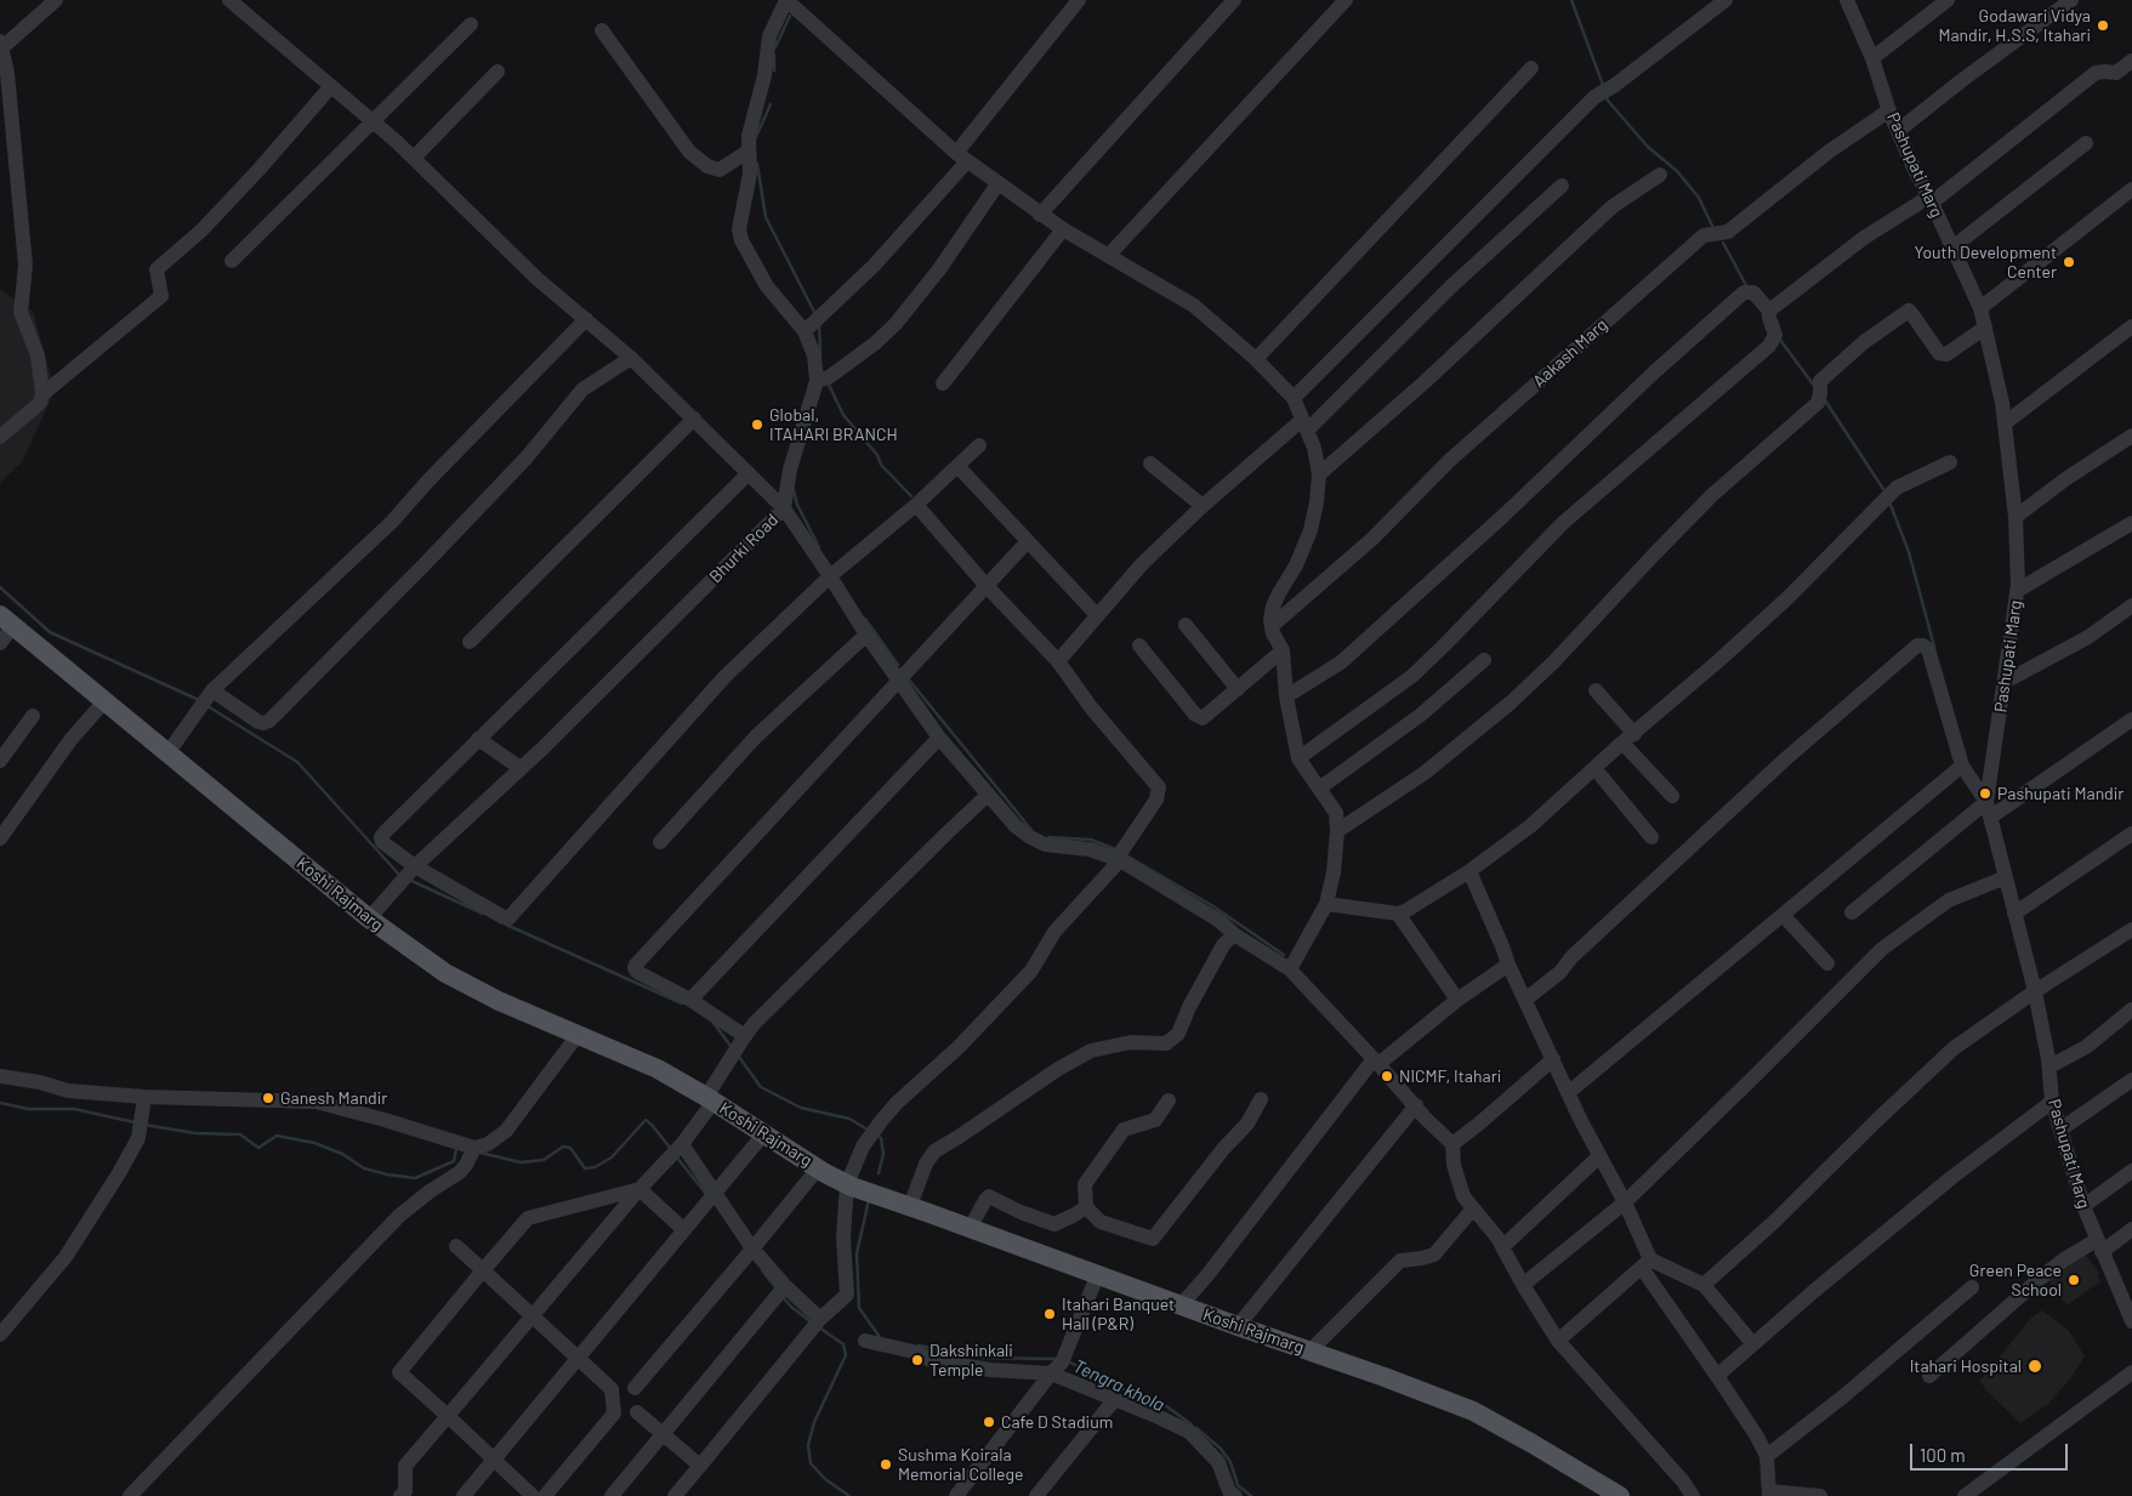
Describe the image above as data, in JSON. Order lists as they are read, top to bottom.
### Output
{
  "streets": {
    "main road": ["Koshi Rajmarg"],
    "street": ["Pashupati Marg", "Aakash Marg", "Bhurki Road"]
  },
  "crossings": [
    ["Pashupati Marg", "Aakash Marg"],
    ["Bhurki Road", "Koshi Rajmarg"]
  ],
  "water": ["Tengra khola"],
  "places": [
    "Godawari Vidya Mandir, H.S.S, Itahari",
    "Youth Development Center",
    "Global, ITAHARI BRANCH",
    "Pashupati Mandir",
    "NICMF, Itahari",
    "Ganesh Mandir",
    "Green Peace School",
    "Itahari Banquet Hall (P&R)",
    "Dakshinkali Temple",
    "Itahari Hospital",
    "Cafe D Stadium",
    "Sushma Koirala Memorial College"
  ],
  "scale_bar": "100 m"
}
